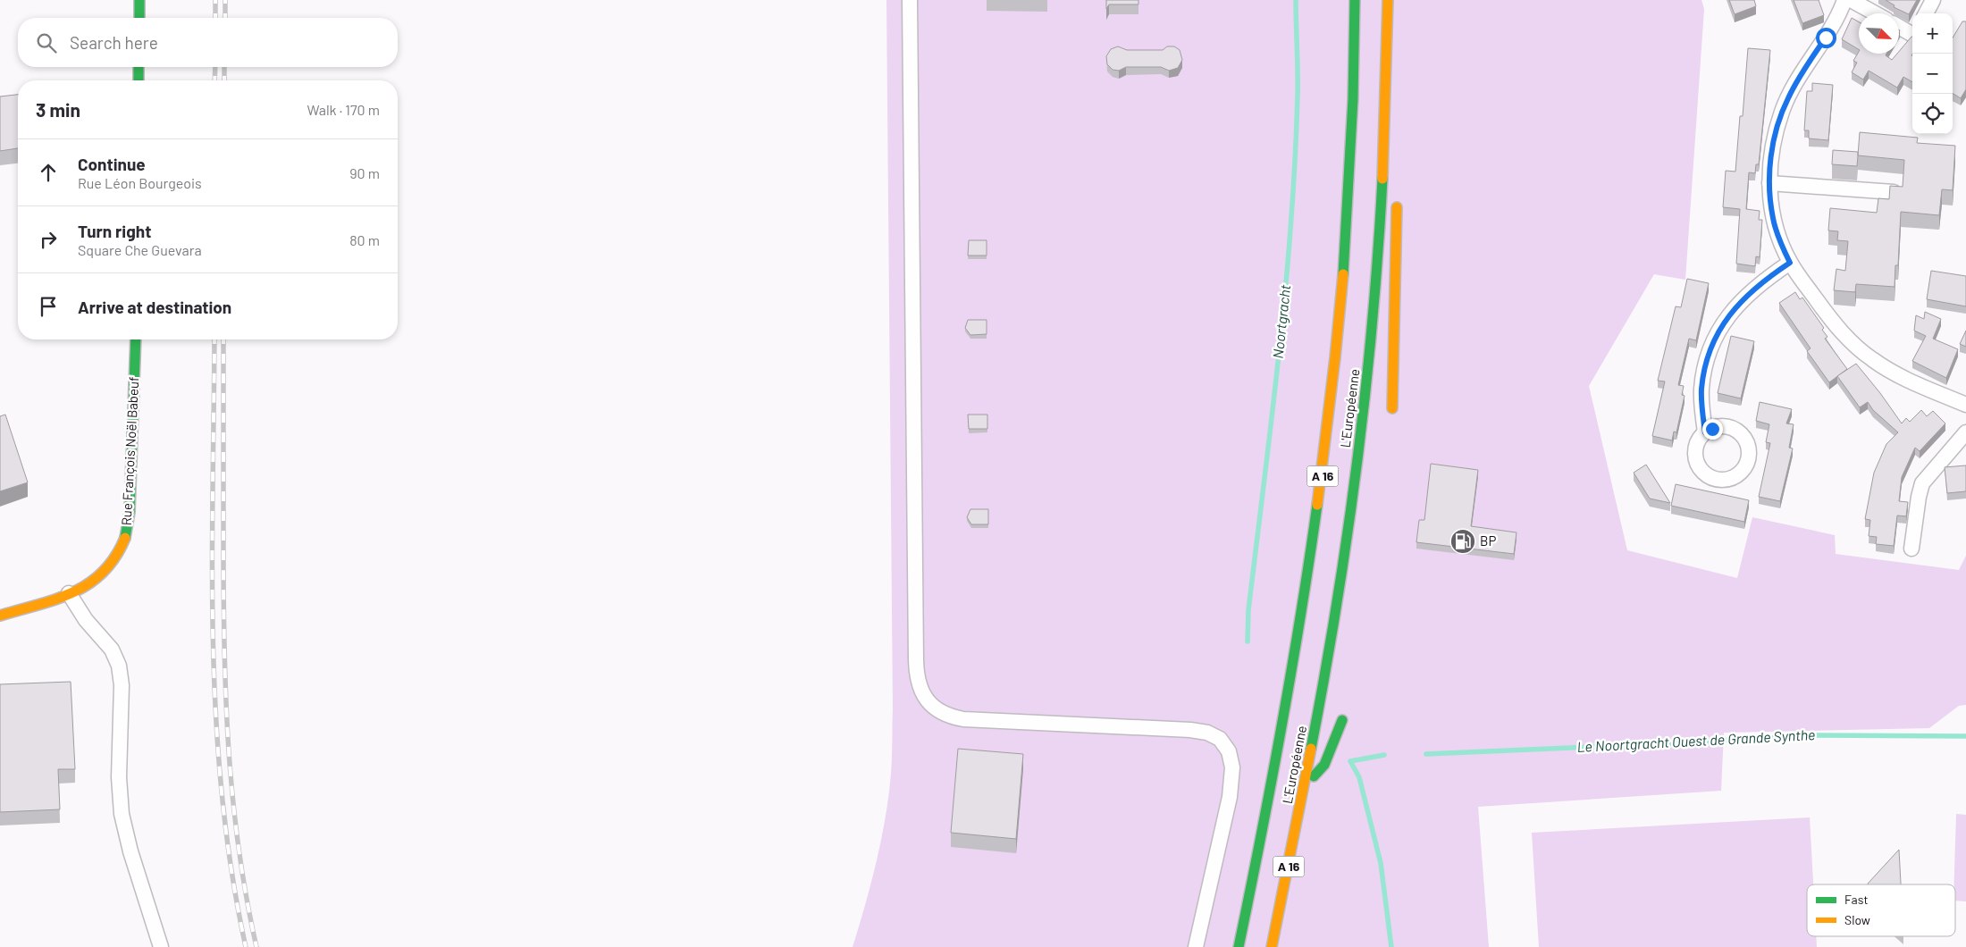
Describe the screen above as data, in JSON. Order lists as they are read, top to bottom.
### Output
{
  "streets": {
    "main road": ["L'Européenne", "Rue François Noël Babeuf", "A 16"]
  },
  "water": ["Noortgracht", "Le Noortgracht Ouest de Grande Synthe"],
  "places": {
    "fuel station": ["BP"]
  },
  "legend": ["Fast", "Slow"],
  "north": "bottom right",
  "page": {
    "map_buttons": ["+", "−"],
    "search": "Search here",
    "heading": ["3 min", "Walk · 170 m"],
    "list": [
      ["Continue", "Rue Léon Bourgeois", "90 m"],
      ["Turn right", "Square Che Guevara", "80 m"],
      "Arrive at destination"
    ]
  }
}
